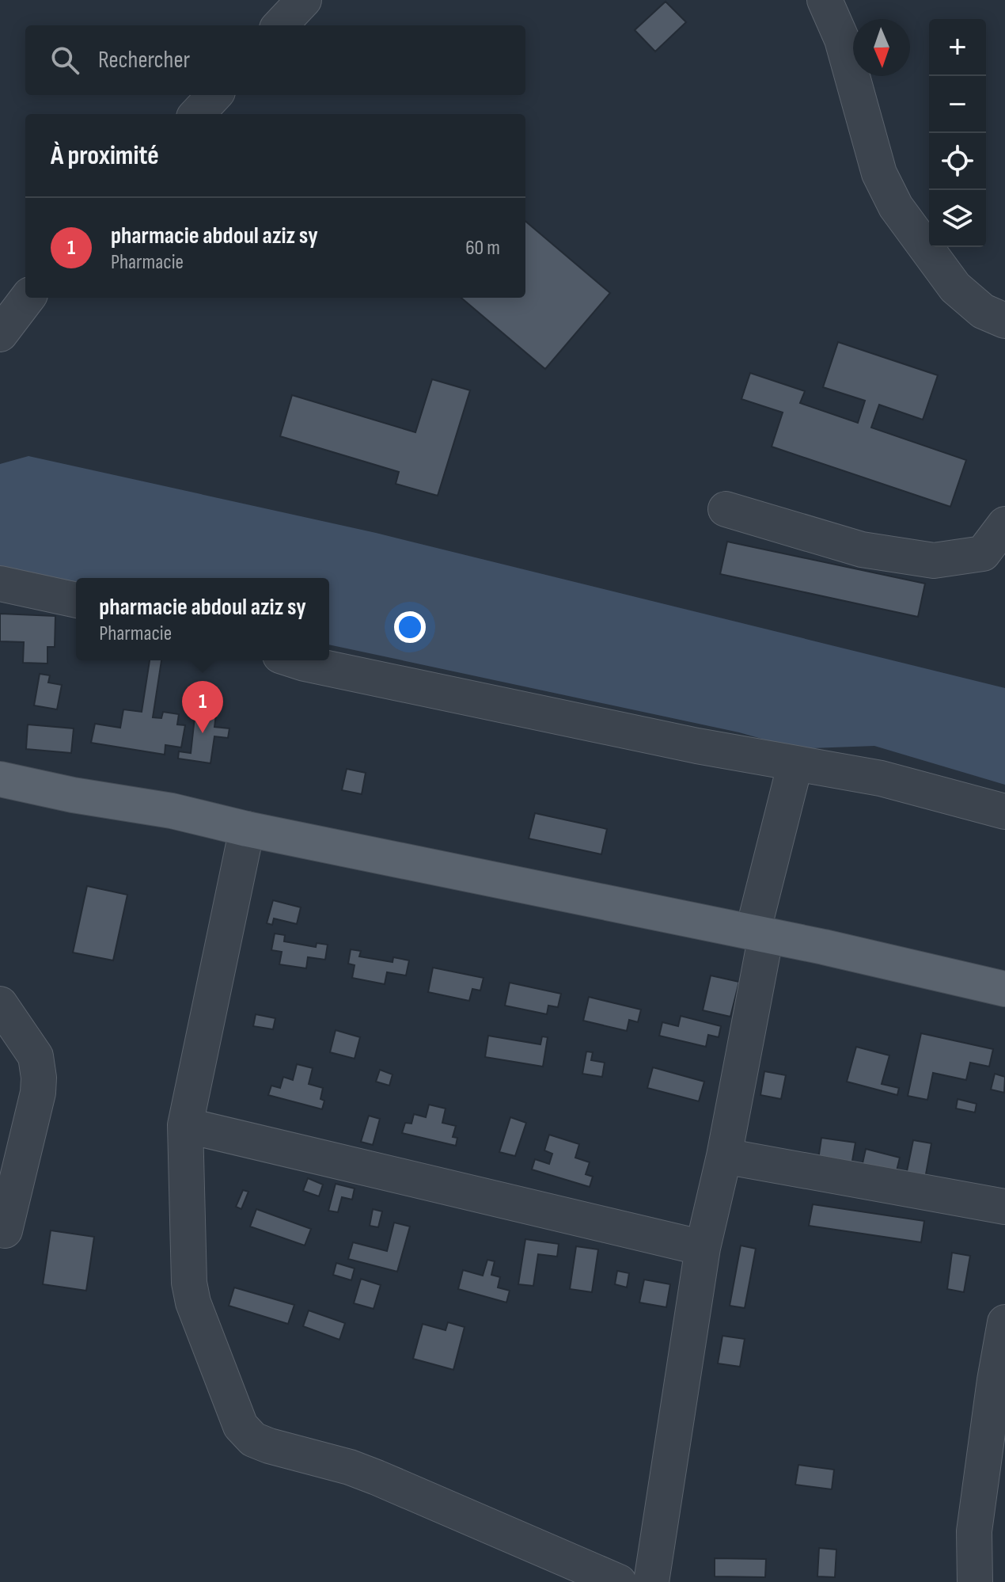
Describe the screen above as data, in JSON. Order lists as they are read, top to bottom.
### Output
{
  "north": "bottom",
  "page": {
    "map_buttons": ["+", "−"],
    "search": "Rechercher",
    "heading": "À proximité",
    "list": [
      {
        "mark": "1",
        "name": "pharmacie abdoul aziz sy",
        "note": "Pharmacie",
        "value": "60 m"
      }
    ],
    "popup": ["pharmacie abdoul aziz sy", "Pharmacie"],
    "pins": "1"
  }
}
